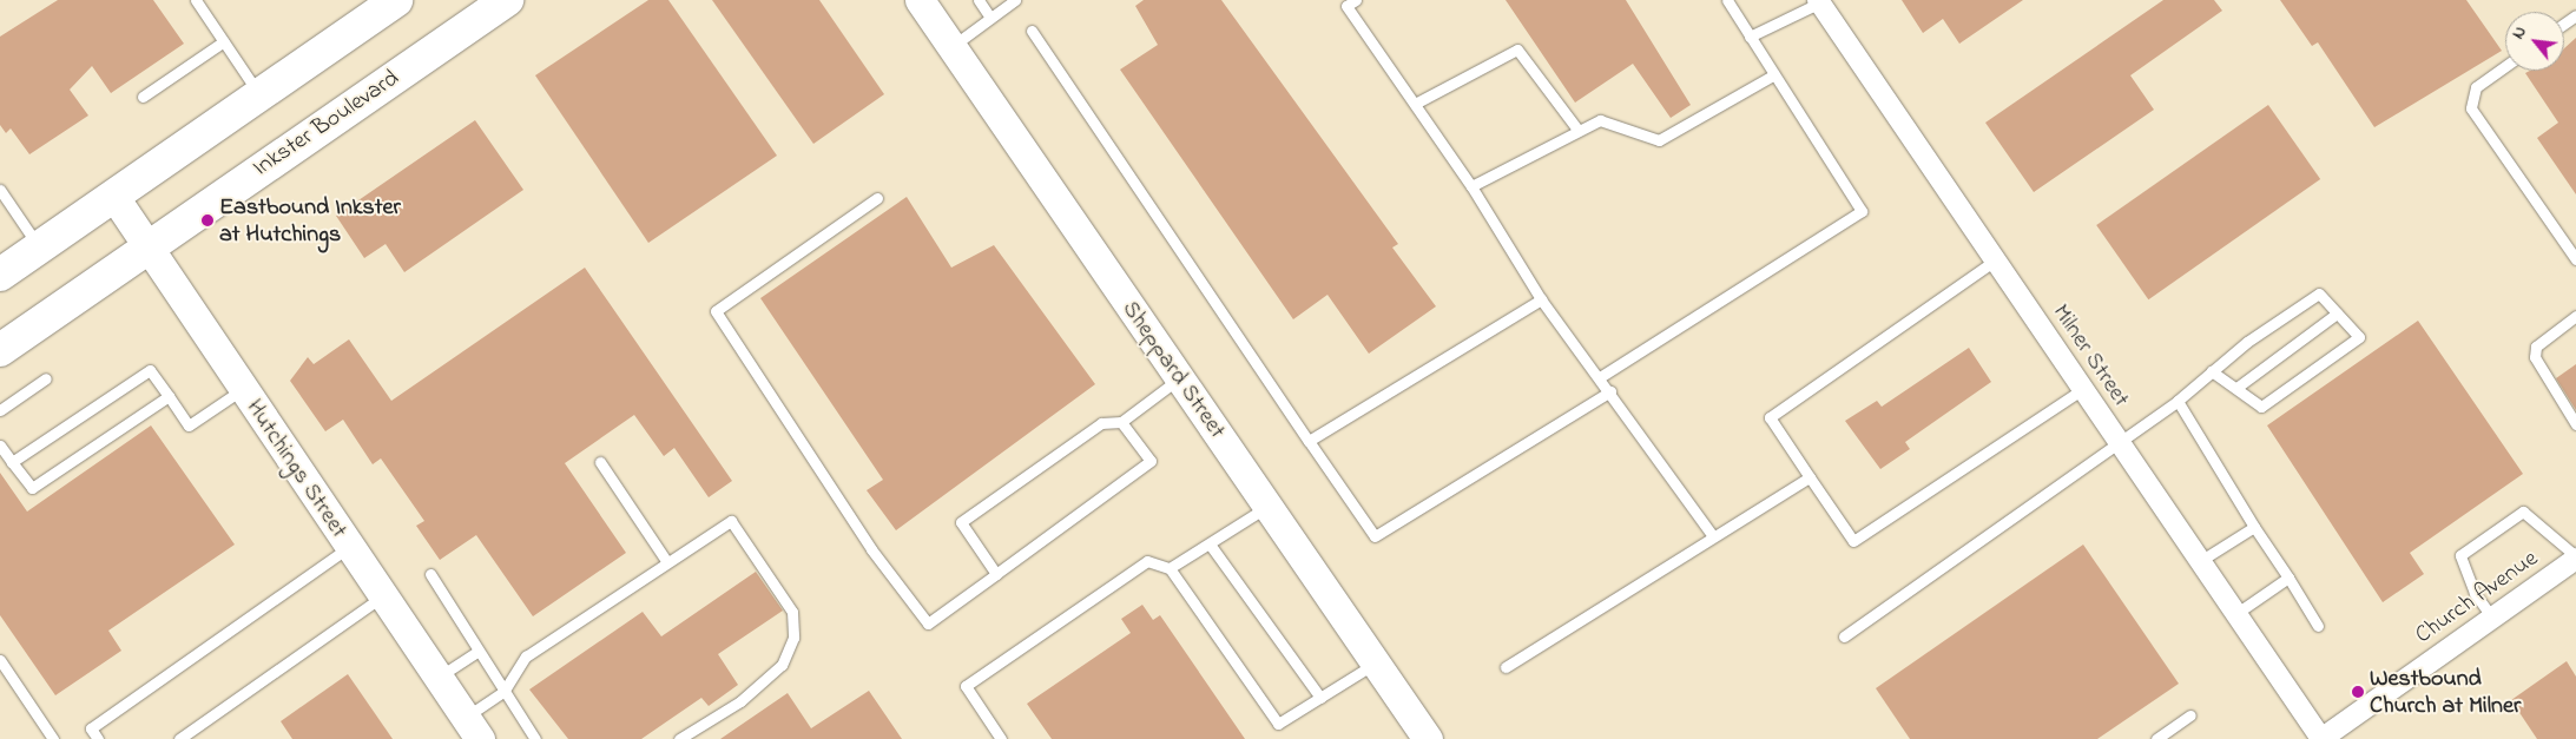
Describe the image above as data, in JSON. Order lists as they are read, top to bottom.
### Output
{
  "streets": {
    "main road": ["Inkster Boulevard"],
    "street": [
      "Milner Street",
      "Sheppard Street",
      "Hutchings Street",
      "Church Avenue"
    ]
  },
  "crossings": [
    ["Inkster Boulevard", "Hutchings Street"],
    ["Milner Street", "Church Avenue"]
  ],
  "places": ["Eastbound Inkster at Hutchings", "Westbound Church at Milner"],
  "north": "top left"
}
